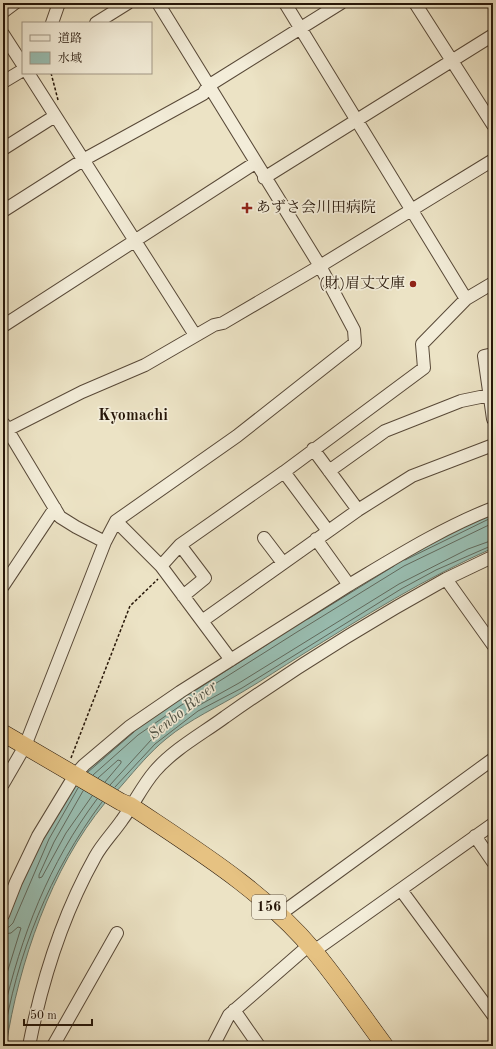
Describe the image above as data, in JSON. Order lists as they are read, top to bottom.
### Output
{
  "streets": {
    "highway": ["156"]
  },
  "districts": ["Kyomachi"],
  "water": ["Senbo River"],
  "places": {
    "health": ["あずさ会川田病院"],
    "other": ["(財)眉丈文庫"]
  },
  "legend": ["道路", "水域"],
  "scale_bar": "50 m"
}
